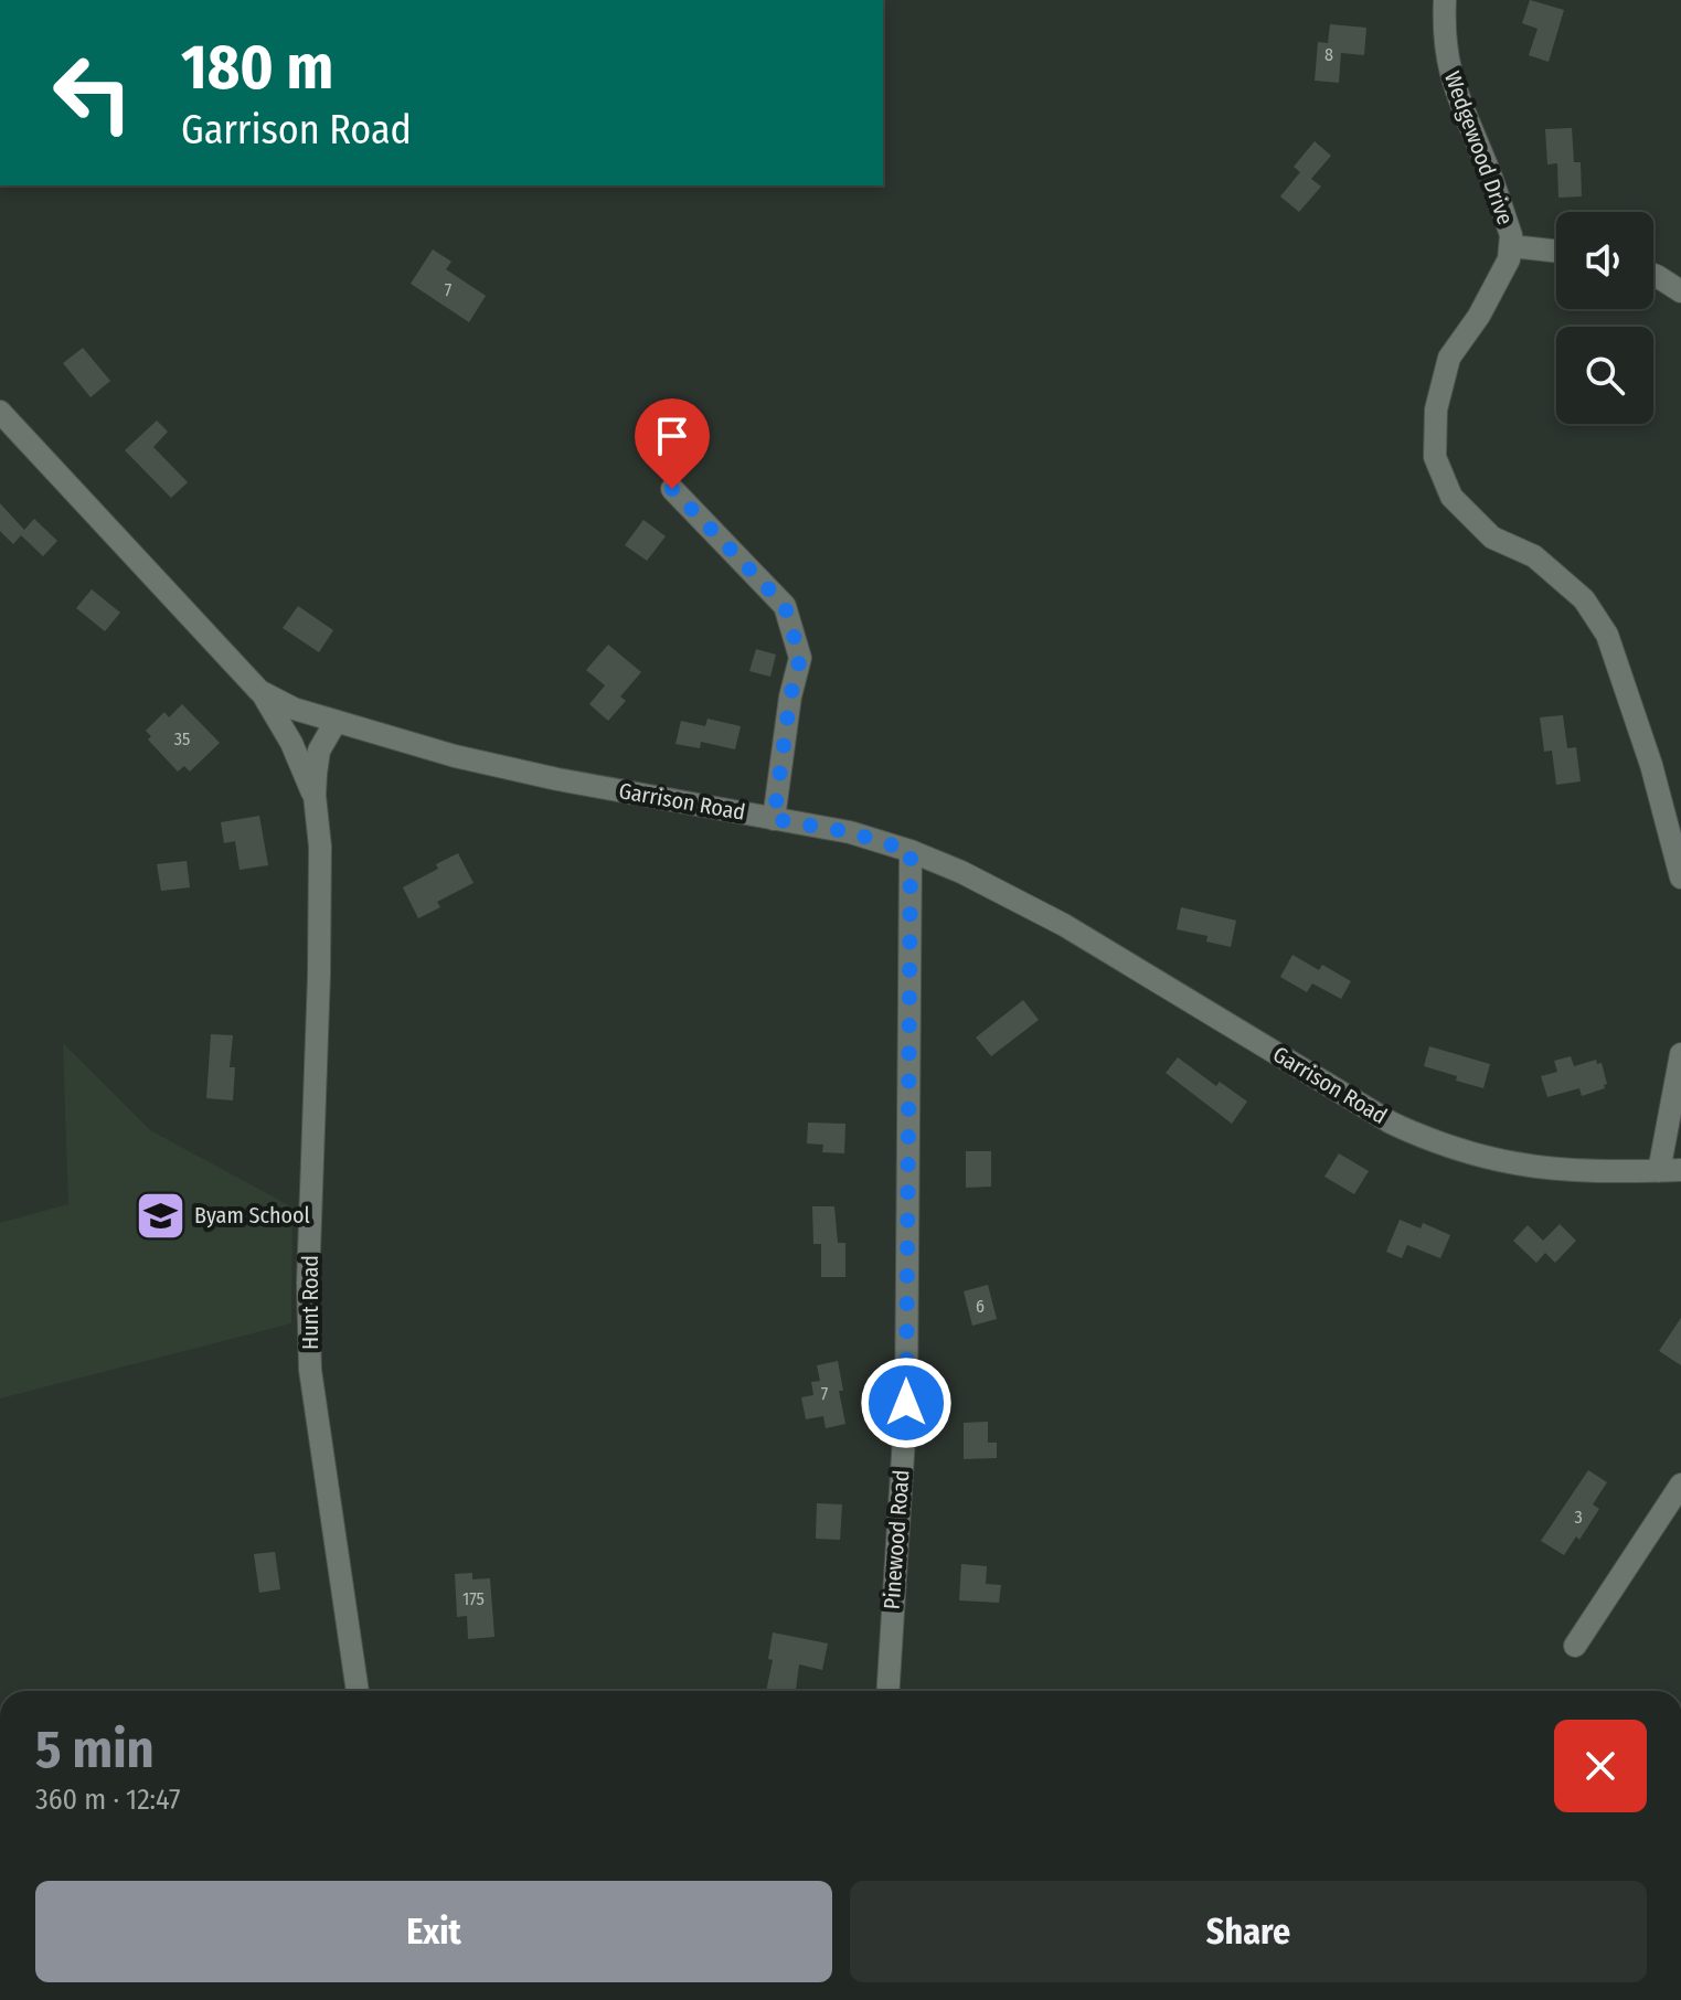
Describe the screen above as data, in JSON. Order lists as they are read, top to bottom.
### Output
{
  "streets": {
    "street": [
      "Wedgewood Drive",
      "Garrison Road",
      "Hunt Road",
      "Pinewood Road"
    ]
  },
  "crossings": [
    ["Garrison Road", "Hunt Road"],
    ["Garrison Road", "Pinewood Road"]
  ],
  "places": {
    "school or university": ["Byam School"]
  },
  "house_numbers": [
    "8",
    "7",
    "35",
    "6",
    "7",
    "3",
    "175"
  ],
  "page": {
    "turn": ["180 m", "Garrison Road"],
    "heading": ["5 min", "360 m · 12:47"],
    "buttons": ["Exit", "Share"]
  }
}
